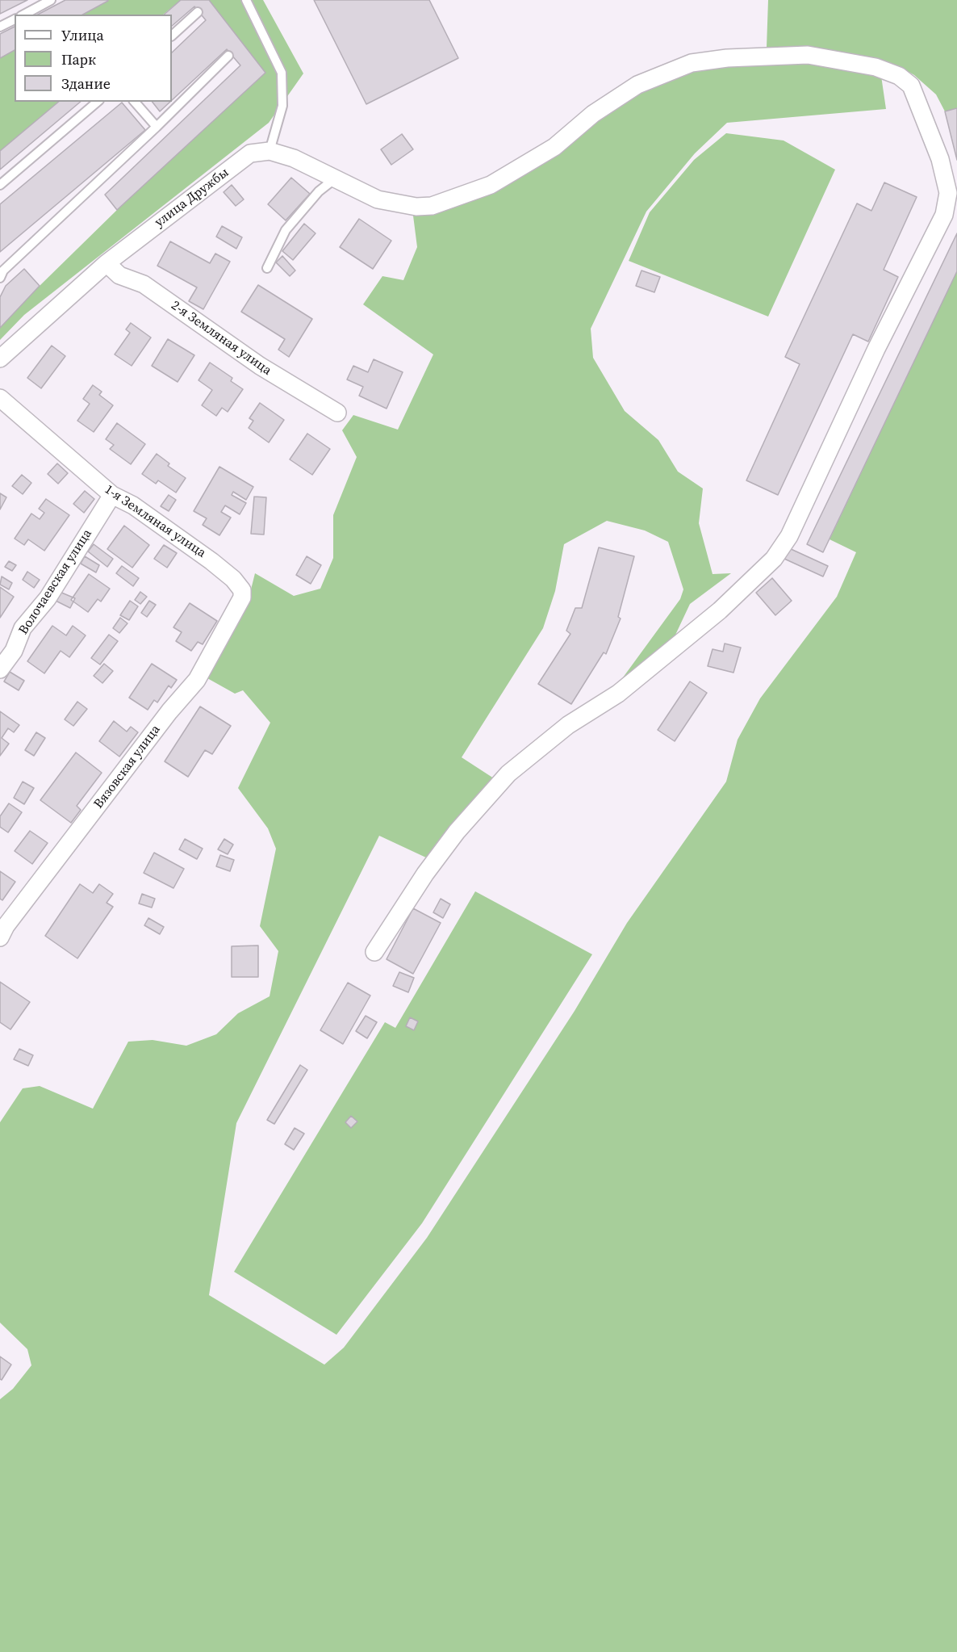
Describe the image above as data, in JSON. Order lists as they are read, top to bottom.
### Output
{
  "streets": {
    "street": [
      "улица Дружбы",
      "2-я Земляная улица",
      "1-я Земляная улица",
      "Волочаевская улица",
      "Вязовская улица"
    ]
  },
  "crossings": [
    ["улица Дружбы", "2-я Земляная улица"],
    ["1-я Земляная улица", "Волочаевская улица"],
    ["1-я Земляная улица", "Вязовская улица"]
  ],
  "legend": ["Улица", "Парк", "Здание"]
}
